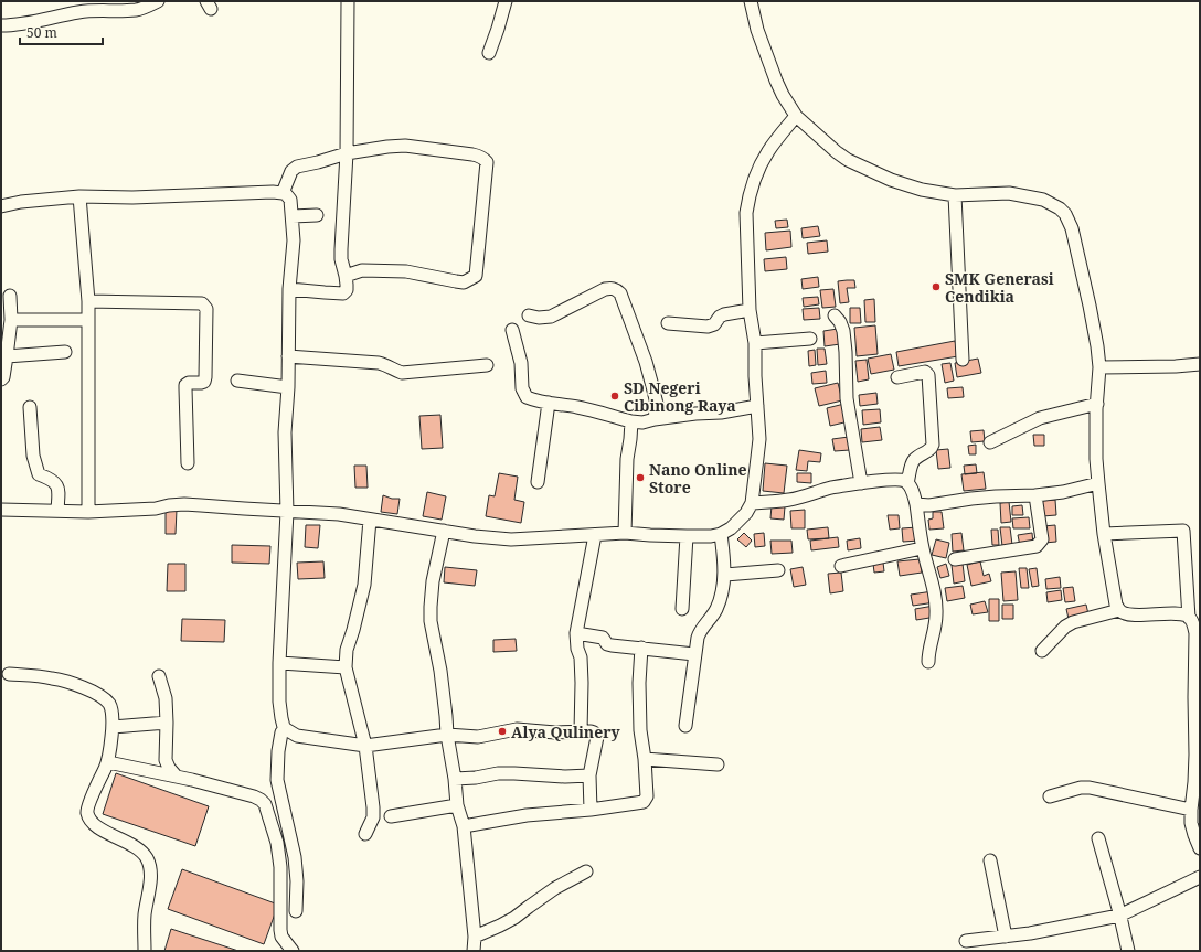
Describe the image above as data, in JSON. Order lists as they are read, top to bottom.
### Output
{
  "places": [
    "SMK Generasi Cendikia",
    "SD Negeri Cibinong Raya",
    "Nano Online Store",
    "Alya Qulinery"
  ],
  "scale_bar": "50 m"
}
